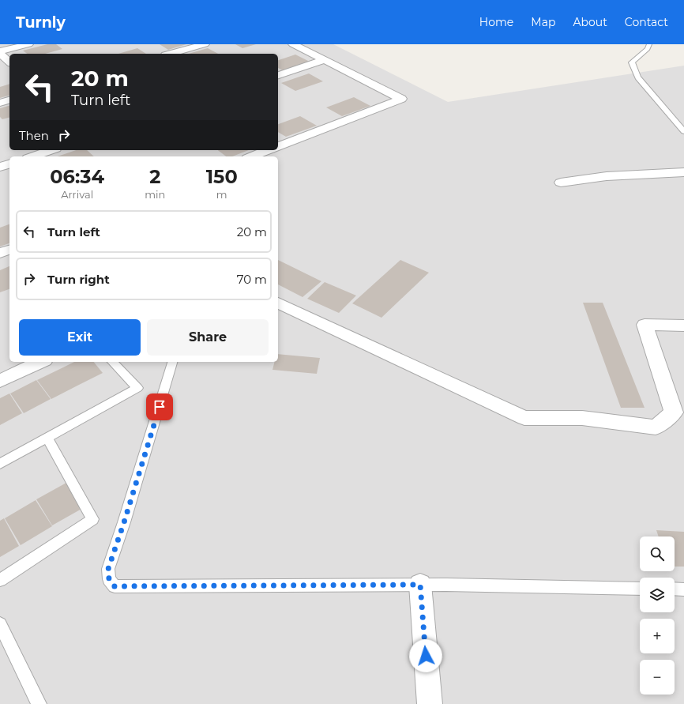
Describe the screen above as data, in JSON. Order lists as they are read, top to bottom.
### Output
{
  "page": {
    "header": "Turnly",
    "nav": [
      "Home",
      "Map",
      "About",
      "Contact"
    ],
    "turn": ["20 m", "Turn left"],
    "then": "Then",
    "eta": [
      "06:34",
      "Arrival",
      "2",
      "min",
      "150",
      "m"
    ],
    "list": [
      {
        "name": "Turn left",
        "value": "20 m"
      },
      {
        "name": "Turn right",
        "value": "70 m"
      }
    ],
    "buttons": ["Exit", "Share"],
    "map_buttons": ["+", "−"]
  }
}
